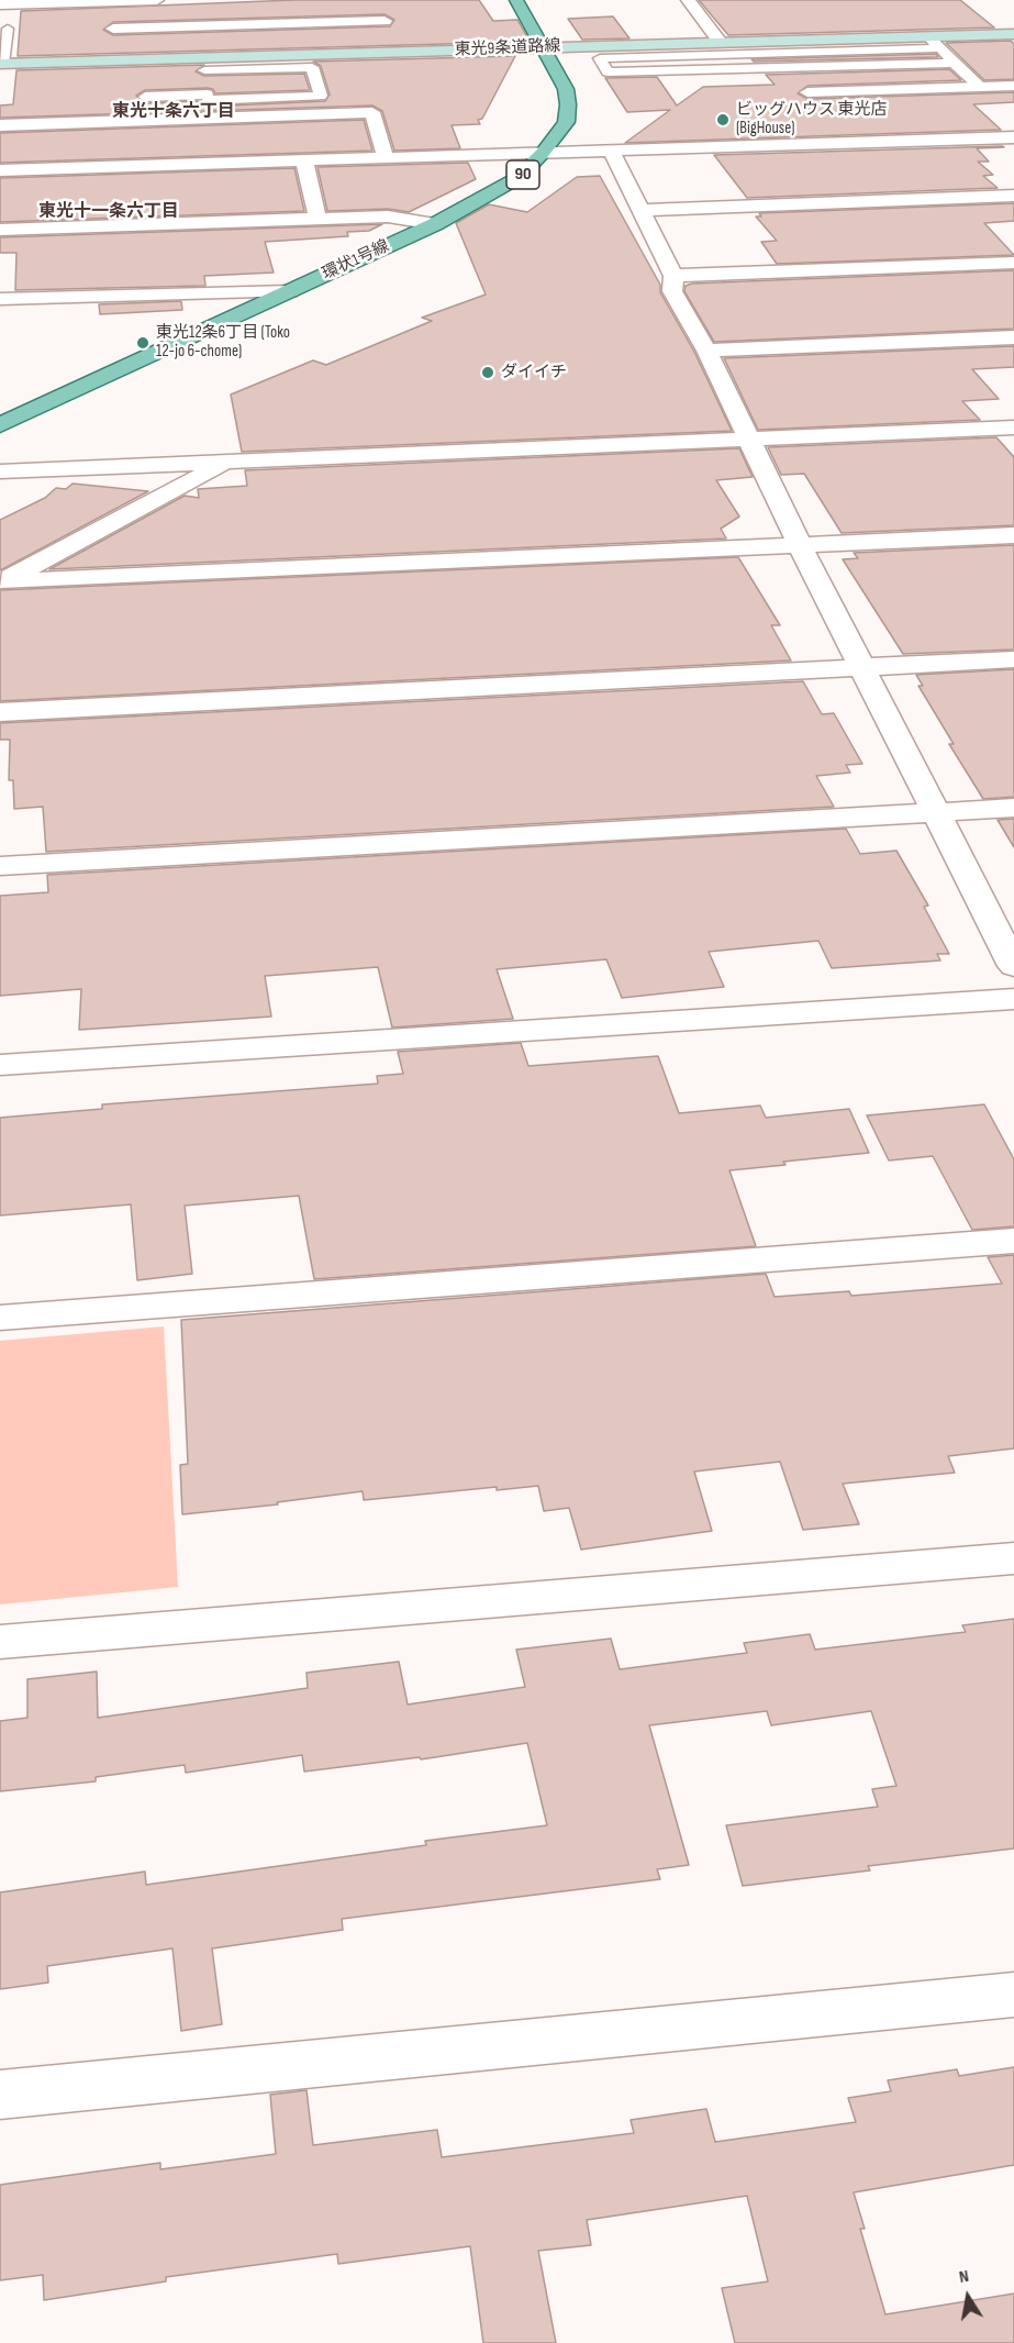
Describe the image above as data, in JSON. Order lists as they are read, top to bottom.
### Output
{
  "streets": {
    "main road": ["90", "環状1号線"],
    "street": ["東光9条道路線"]
  },
  "crossings": [
    ["東光9条道路線", "環状1号線"]
  ],
  "districts": ["東光十条六丁目", "東光十一条六丁目"],
  "places": ["ビッグハウス 東光店 (BigHouse)", "東光12条6丁目 (Toko 12-jo 6-chome)", "ダイイチ"],
  "north": "top"
}
